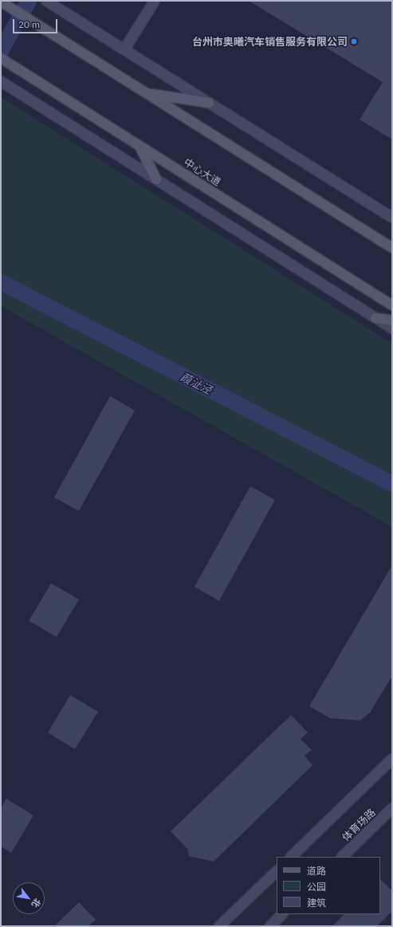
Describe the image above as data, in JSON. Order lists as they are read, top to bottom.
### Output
{
  "streets": {
    "main road": ["中心大道", "体育场路"]
  },
  "water": ["葭沚泾"],
  "places": ["台州市奥曦汽车销售服务有限公司"],
  "legend": ["道路", "公园", "建筑"],
  "scale_bar": "20 m",
  "north": "bottom right"
}
